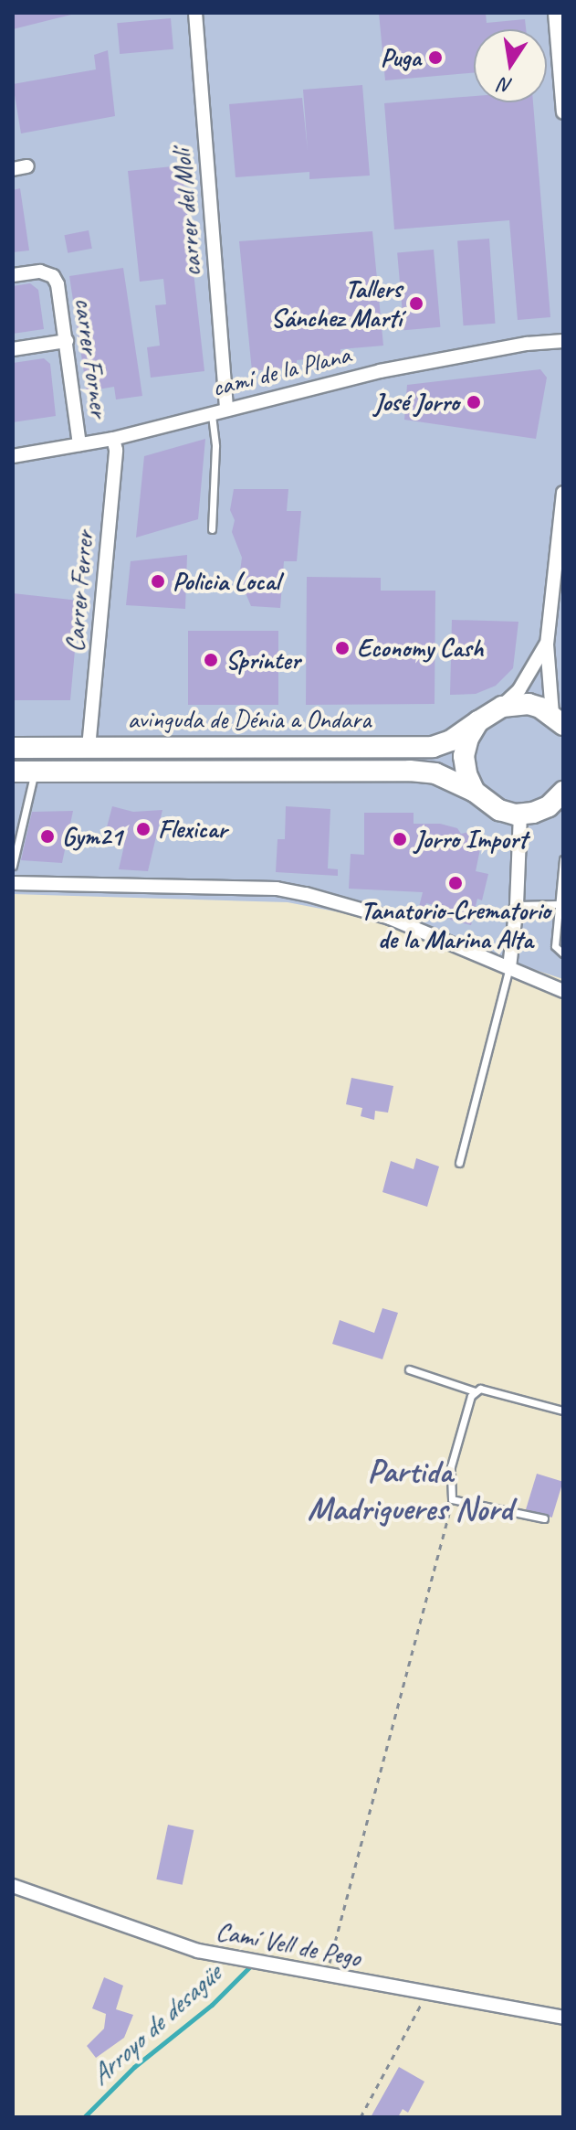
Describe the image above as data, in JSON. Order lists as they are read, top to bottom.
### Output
{
  "streets": {
    "main road": ["avinguda de Dénia a Ondara"],
    "street": [
      "carrer del Molí",
      "carrer Forner",
      "camí de la Plana",
      "Carrer Ferrer",
      "Camí Vell de Pego"
    ]
  },
  "crossings": [
    ["carrer del Molí", "camí de la Plana"],
    ["carrer Forner", "camí de la Plana"],
    ["camí de la Plana", "Carrer Ferrer"],
    ["Carrer Ferrer", "avinguda de Dénia a Ondara"]
  ],
  "districts": ["Partida Madrigueres Nord"],
  "water": ["Arroyo de desagüe"],
  "places": [
    "Puga",
    "Tallers Sánchez Martí",
    "José Jorro",
    "Policia Local",
    "Economy Cash",
    "Sprinter",
    "Flexicar",
    "Gym21",
    "Jorro Import",
    "Tanatorio-Crematorio de la Marina Alta"
  ],
  "north": "bottom"
}
